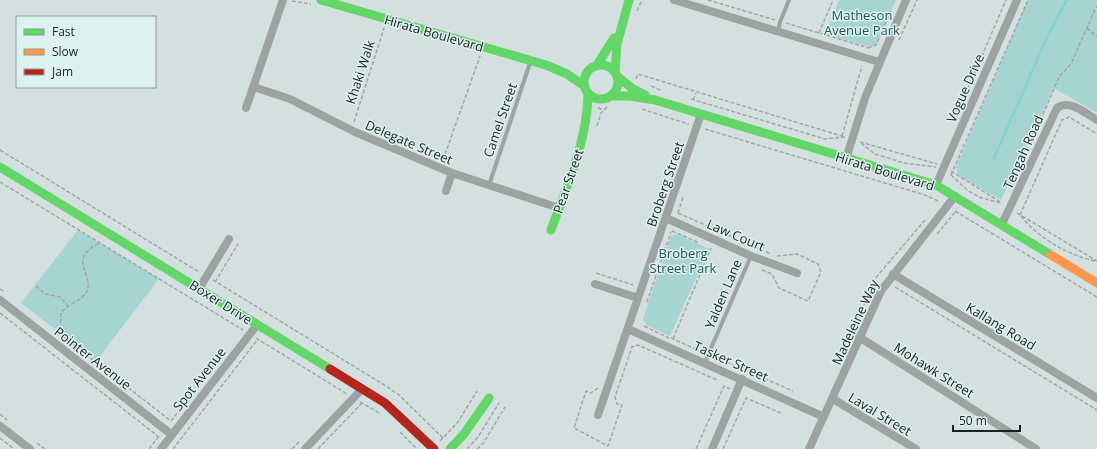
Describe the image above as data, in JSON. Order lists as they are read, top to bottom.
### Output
{
  "streets": {
    "street": [
      "Hirata Boulevard",
      "Vogue Drive",
      "Delegate Street",
      "Tengah Road",
      "Pear Street",
      "Broberg Street",
      "Law Court",
      "Boxer Drive",
      "Madeleine Way",
      "Kallang Road",
      "Pointer Avenue",
      "Tasker Street",
      "Mohawk Street",
      "Spot Avenue",
      "Laval Street"
    ],
    "lane": ["Camel Street", "Yalden Lane"],
    "path": ["Khaki Walk"]
  },
  "crossings": [
    ["Hirata Boulevard", "Khaki Walk"],
    ["Hirata Boulevard", "Vogue Drive"],
    ["Hirata Boulevard", "Camel Street"],
    ["Hirata Boulevard", "Tengah Road"],
    ["Hirata Boulevard", "Pear Street"],
    ["Hirata Boulevard", "Broberg Street"],
    ["Hirata Boulevard", "Madeleine Way"],
    ["Khaki Walk", "Delegate Street"],
    ["Camel Street", "Delegate Street"],
    ["Delegate Street", "Pear Street"],
    ["Broberg Street", "Law Court"],
    ["Broberg Street", "Tasker Street"],
    ["Law Court", "Yalden Lane"],
    ["Yalden Lane", "Tasker Street"],
    ["Boxer Drive", "Spot Avenue"],
    ["Madeleine Way", "Kallang Road"],
    ["Madeleine Way", "Tasker Street"],
    ["Madeleine Way", "Mohawk Street"],
    ["Madeleine Way", "Laval Street"],
    ["Pointer Avenue", "Spot Avenue"]
  ],
  "parks": ["Matheson Avenue Park", "Broberg Street Park"],
  "legend": ["Fast", "Slow", "Jam"],
  "scale_bar": "50 m"
}
